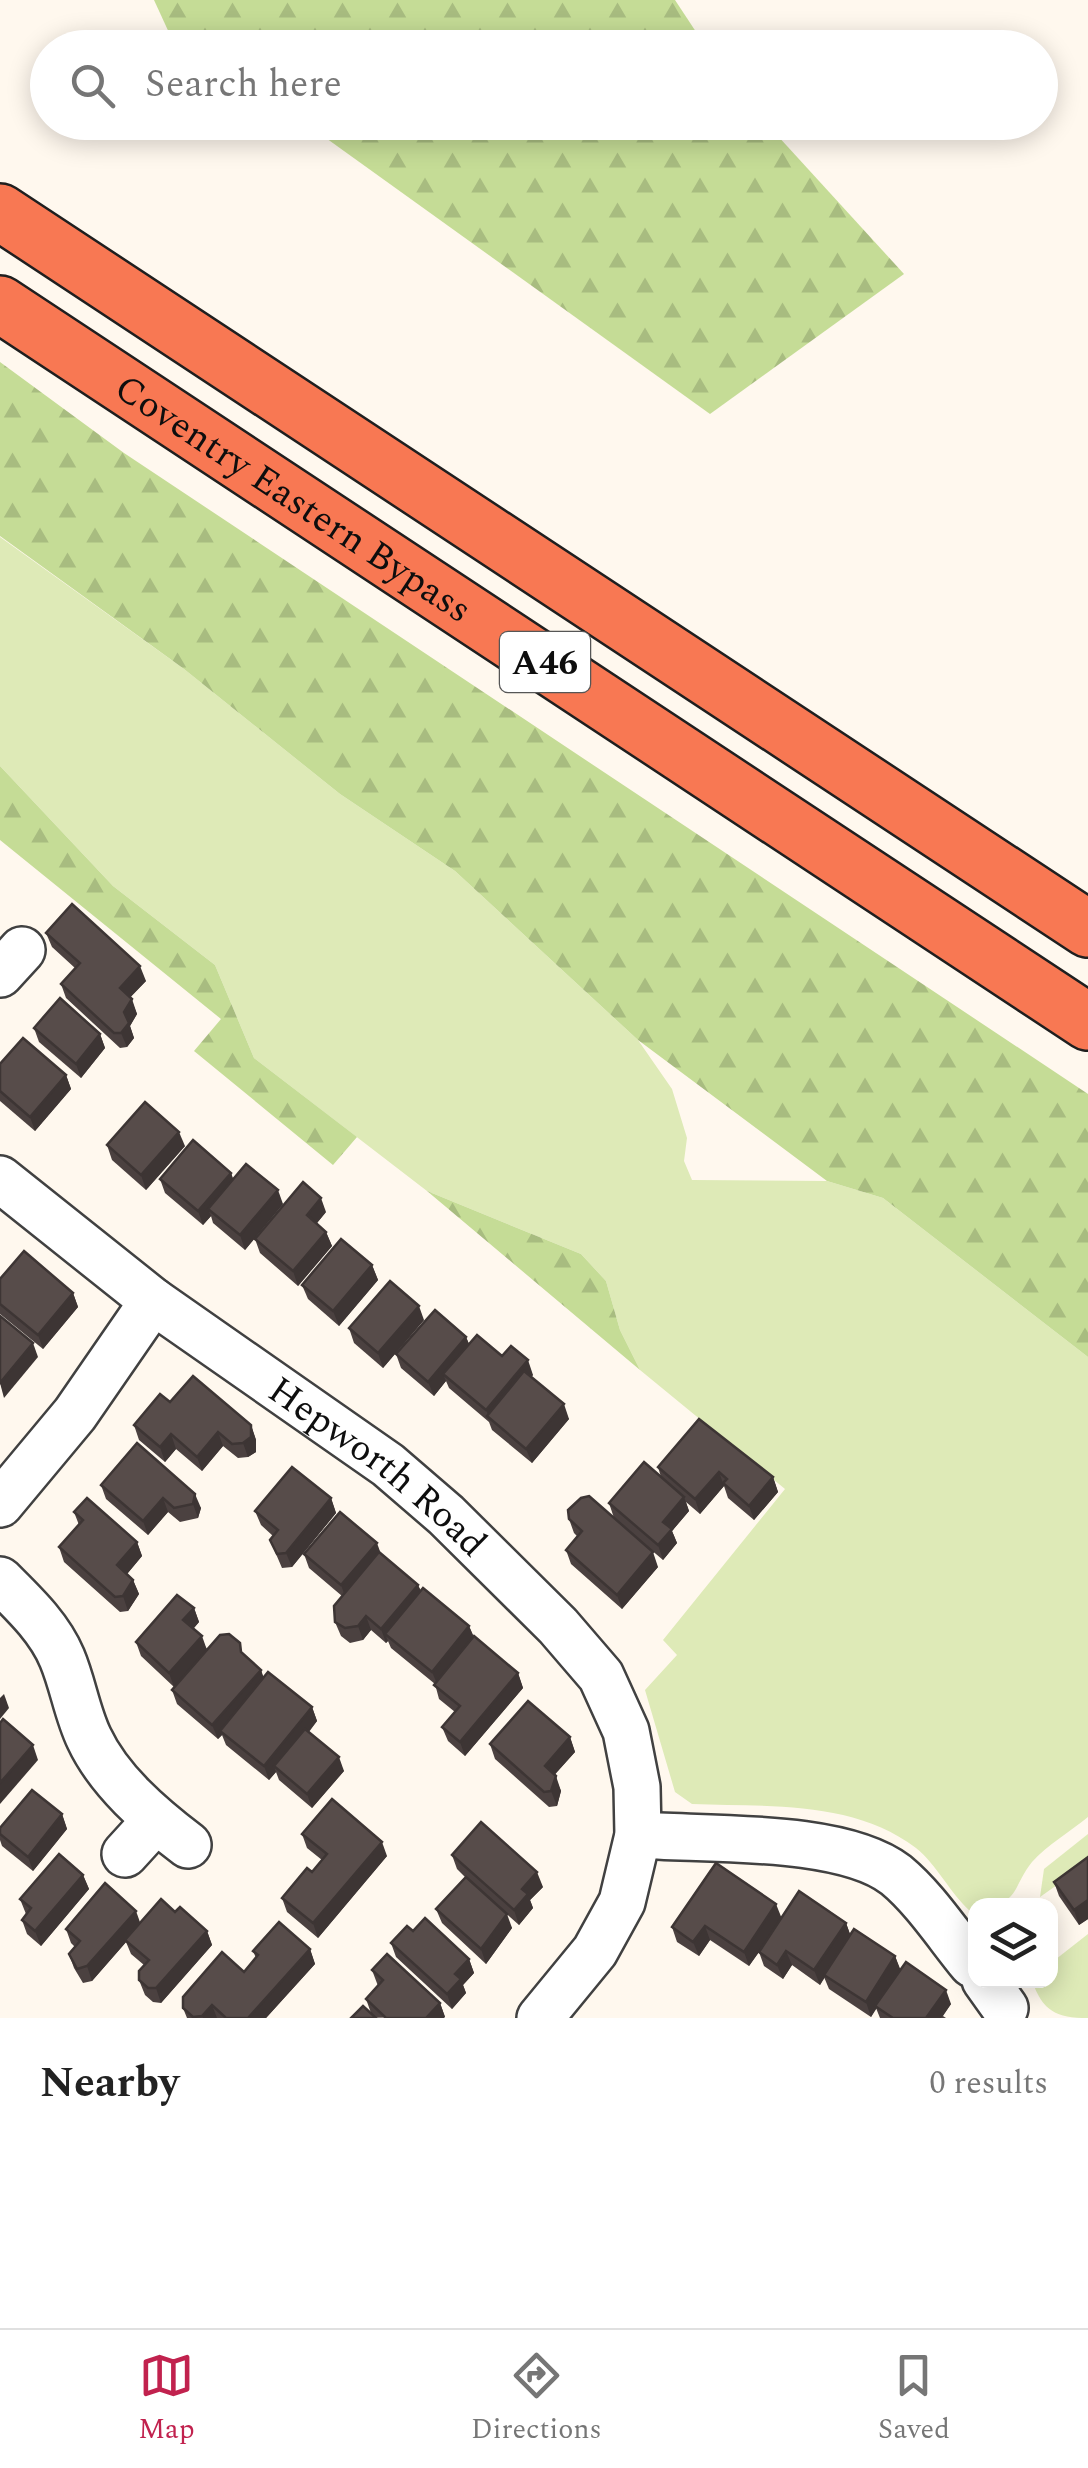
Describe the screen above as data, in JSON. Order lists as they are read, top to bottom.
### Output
{
  "streets": {
    "highway": ["Coventry Eastern Bypass", "A46"],
    "street": ["Hepworth Road"]
  },
  "page": {
    "search": "Search here",
    "heading": ["Nearby", "0 results"],
    "nav": ["Map", "Directions", "Saved"]
  }
}
